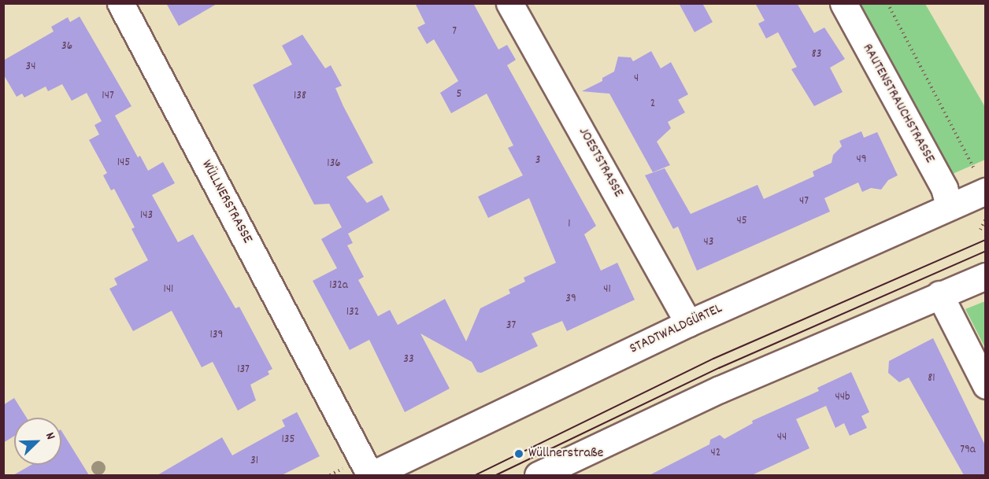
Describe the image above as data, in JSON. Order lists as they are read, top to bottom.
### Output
{
  "streets": {
    "street": [
      "RAUTENSTRAUCHSTRASSE",
      "JOESTSTRASSE",
      "WÜLLNERSTRASSE",
      "STADTWALDGÜRTEL"
    ]
  },
  "crossings": [
    ["RAUTENSTRAUCHSTRASSE", "STADTWALDGÜRTEL"],
    ["JOESTSTRASSE", "STADTWALDGÜRTEL"],
    ["WÜLLNERSTRASSE", "STADTWALDGÜRTEL"]
  ],
  "places": ["Wüllnerstraße"],
  "house_numbers": [
    "7",
    "36",
    "83",
    "34",
    "4",
    "5",
    "147",
    "138",
    "2",
    "49",
    "3",
    "145",
    "136",
    "47",
    "143",
    "45",
    "1",
    "43",
    "132a",
    "141",
    "41",
    "39",
    "132",
    "37",
    "139",
    "33",
    "137",
    "81",
    "44b",
    "44",
    "135",
    "79a",
    "42",
    "31"
  ],
  "north": "top right"
}
